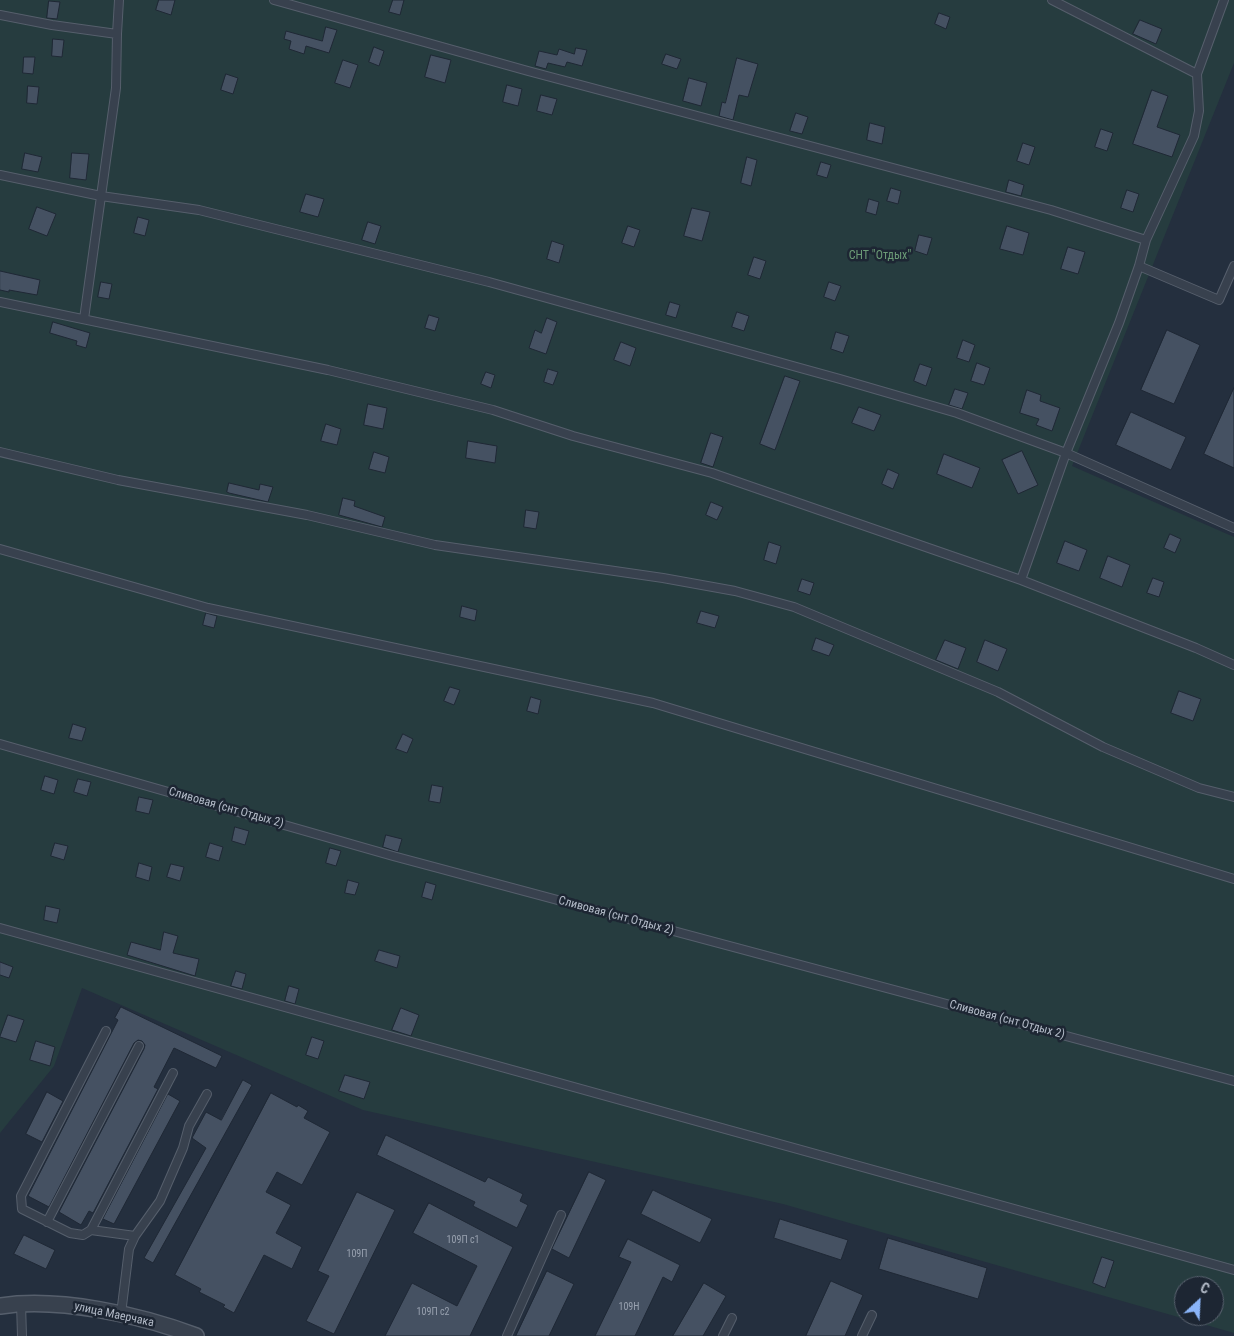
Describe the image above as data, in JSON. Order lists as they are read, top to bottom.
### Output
{
  "streets": {
    "street": ["улица Маерчака"],
    "lane": ["Сливовая (снт Отдых 2)"]
  },
  "parks": ["СНТ \"Отдых\""],
  "house_numbers": [
    "109П с1",
    "109П",
    "109Н",
    "109П с2"
  ],
  "north": "top right"
}
